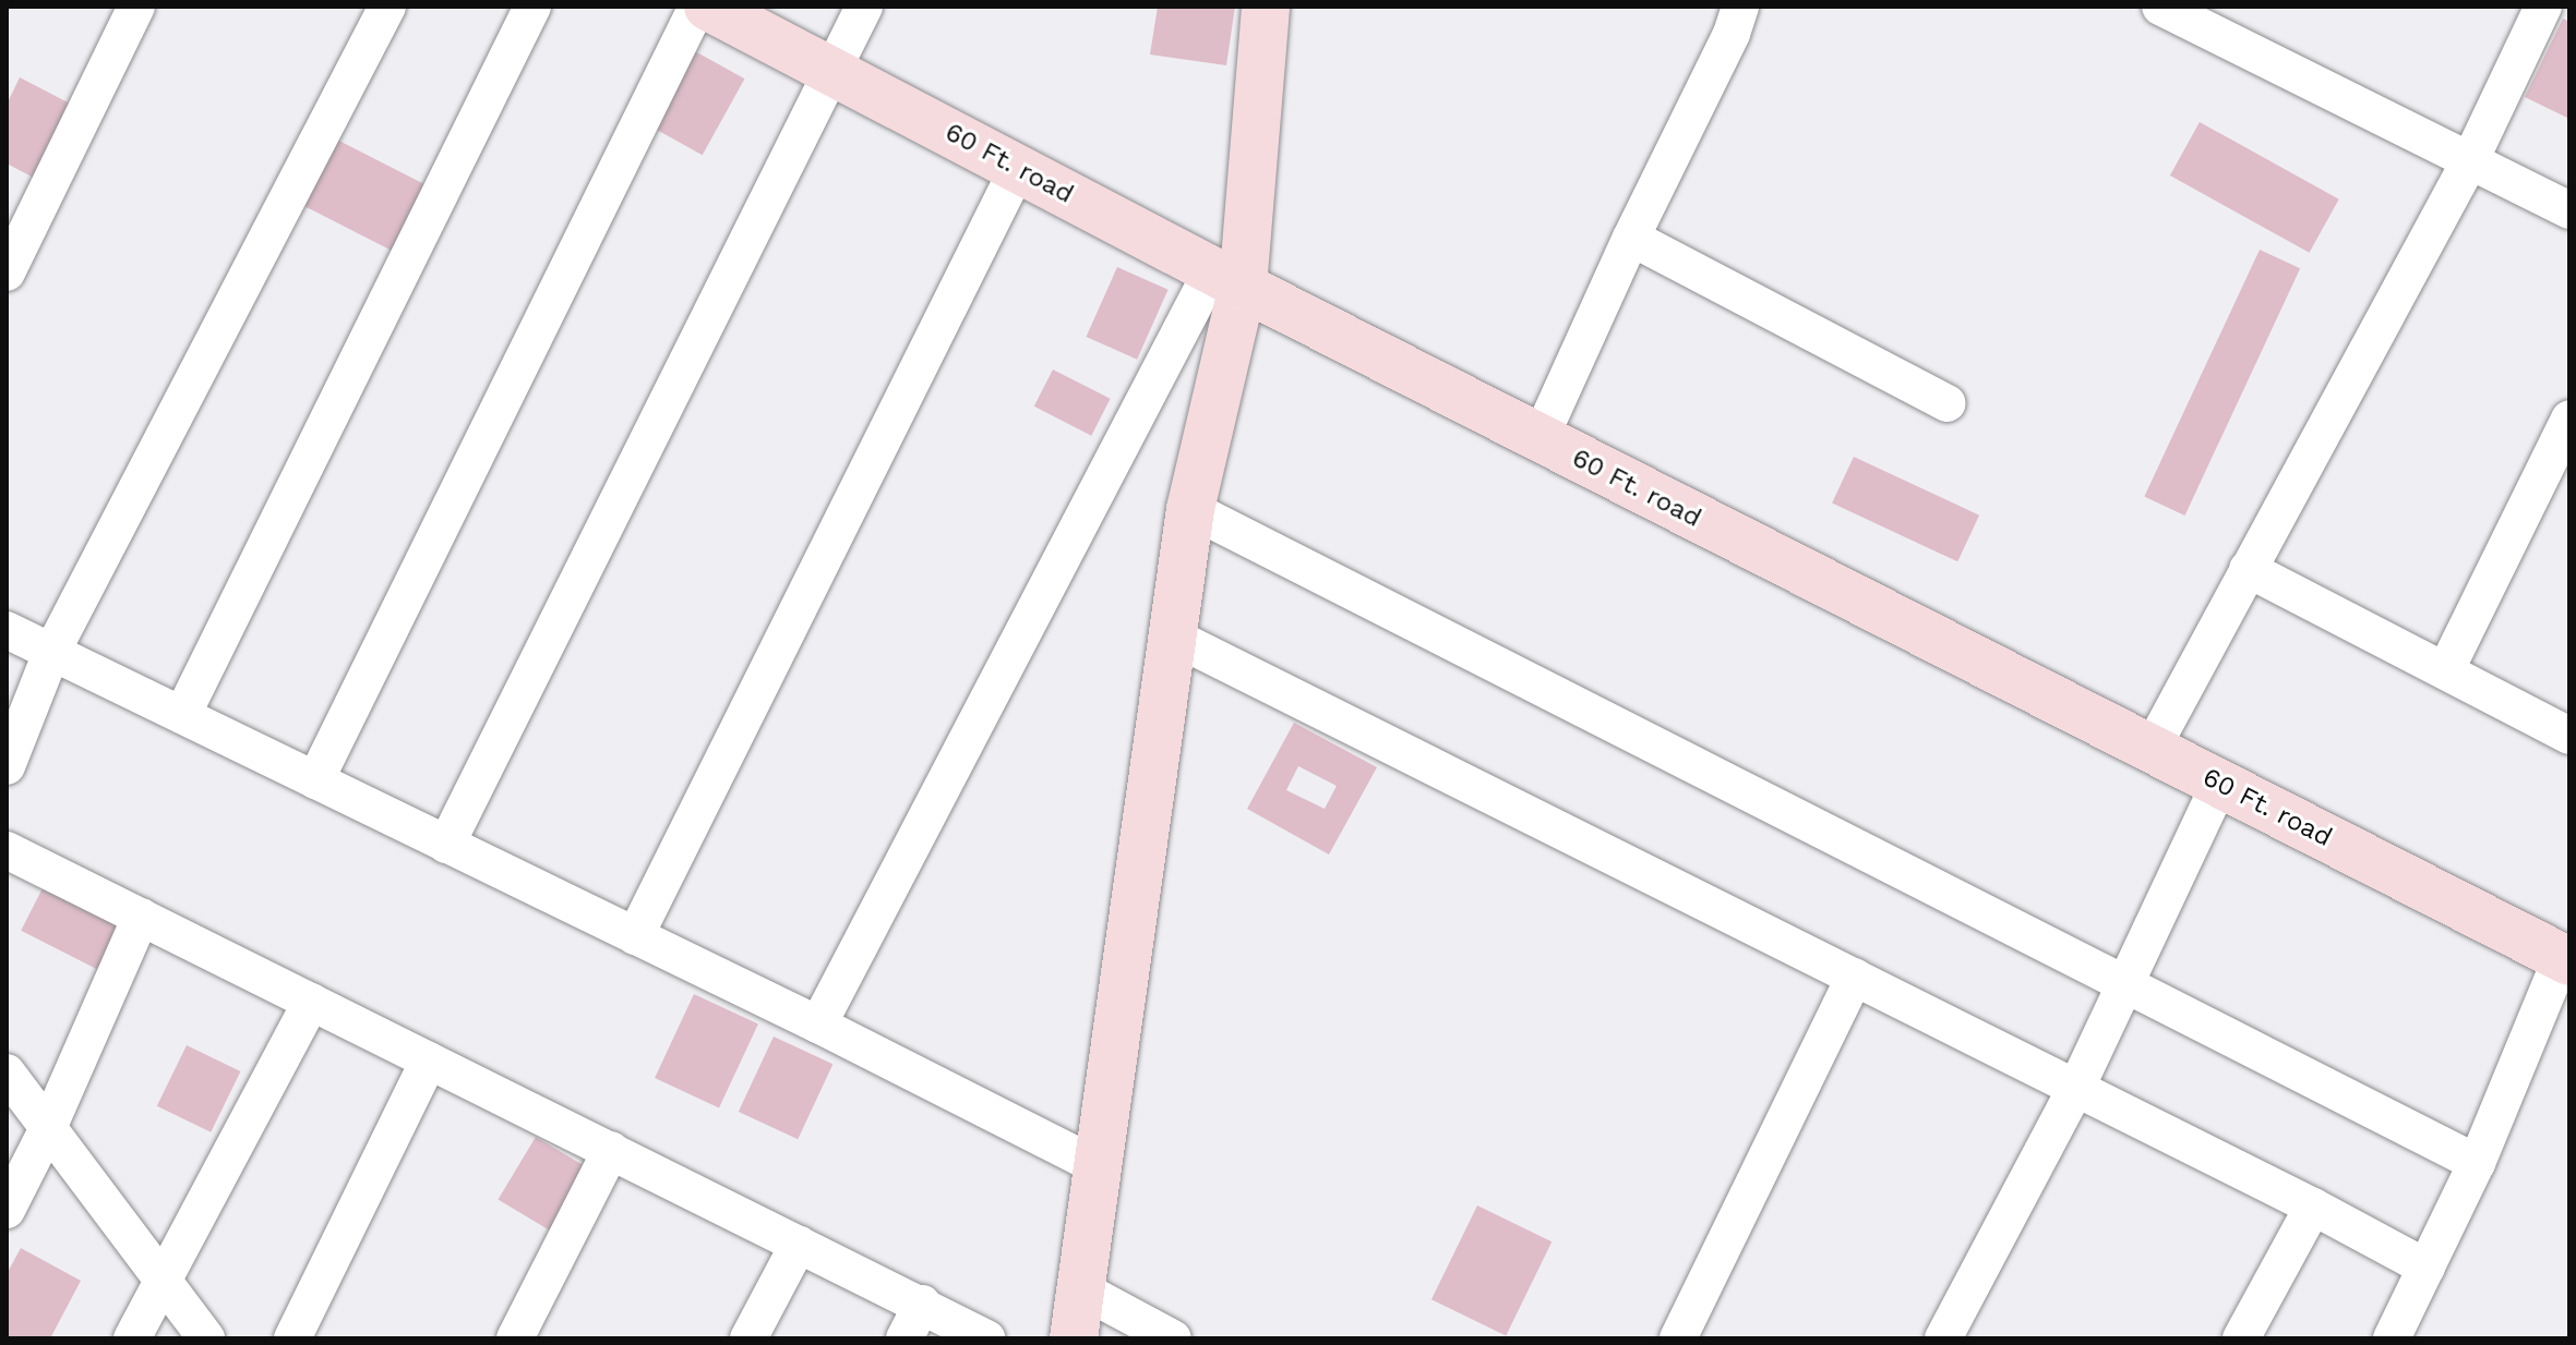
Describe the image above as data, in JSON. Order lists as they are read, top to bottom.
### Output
{
  "streets": {
    "street": ["60 Ft. road"]
  }
}
